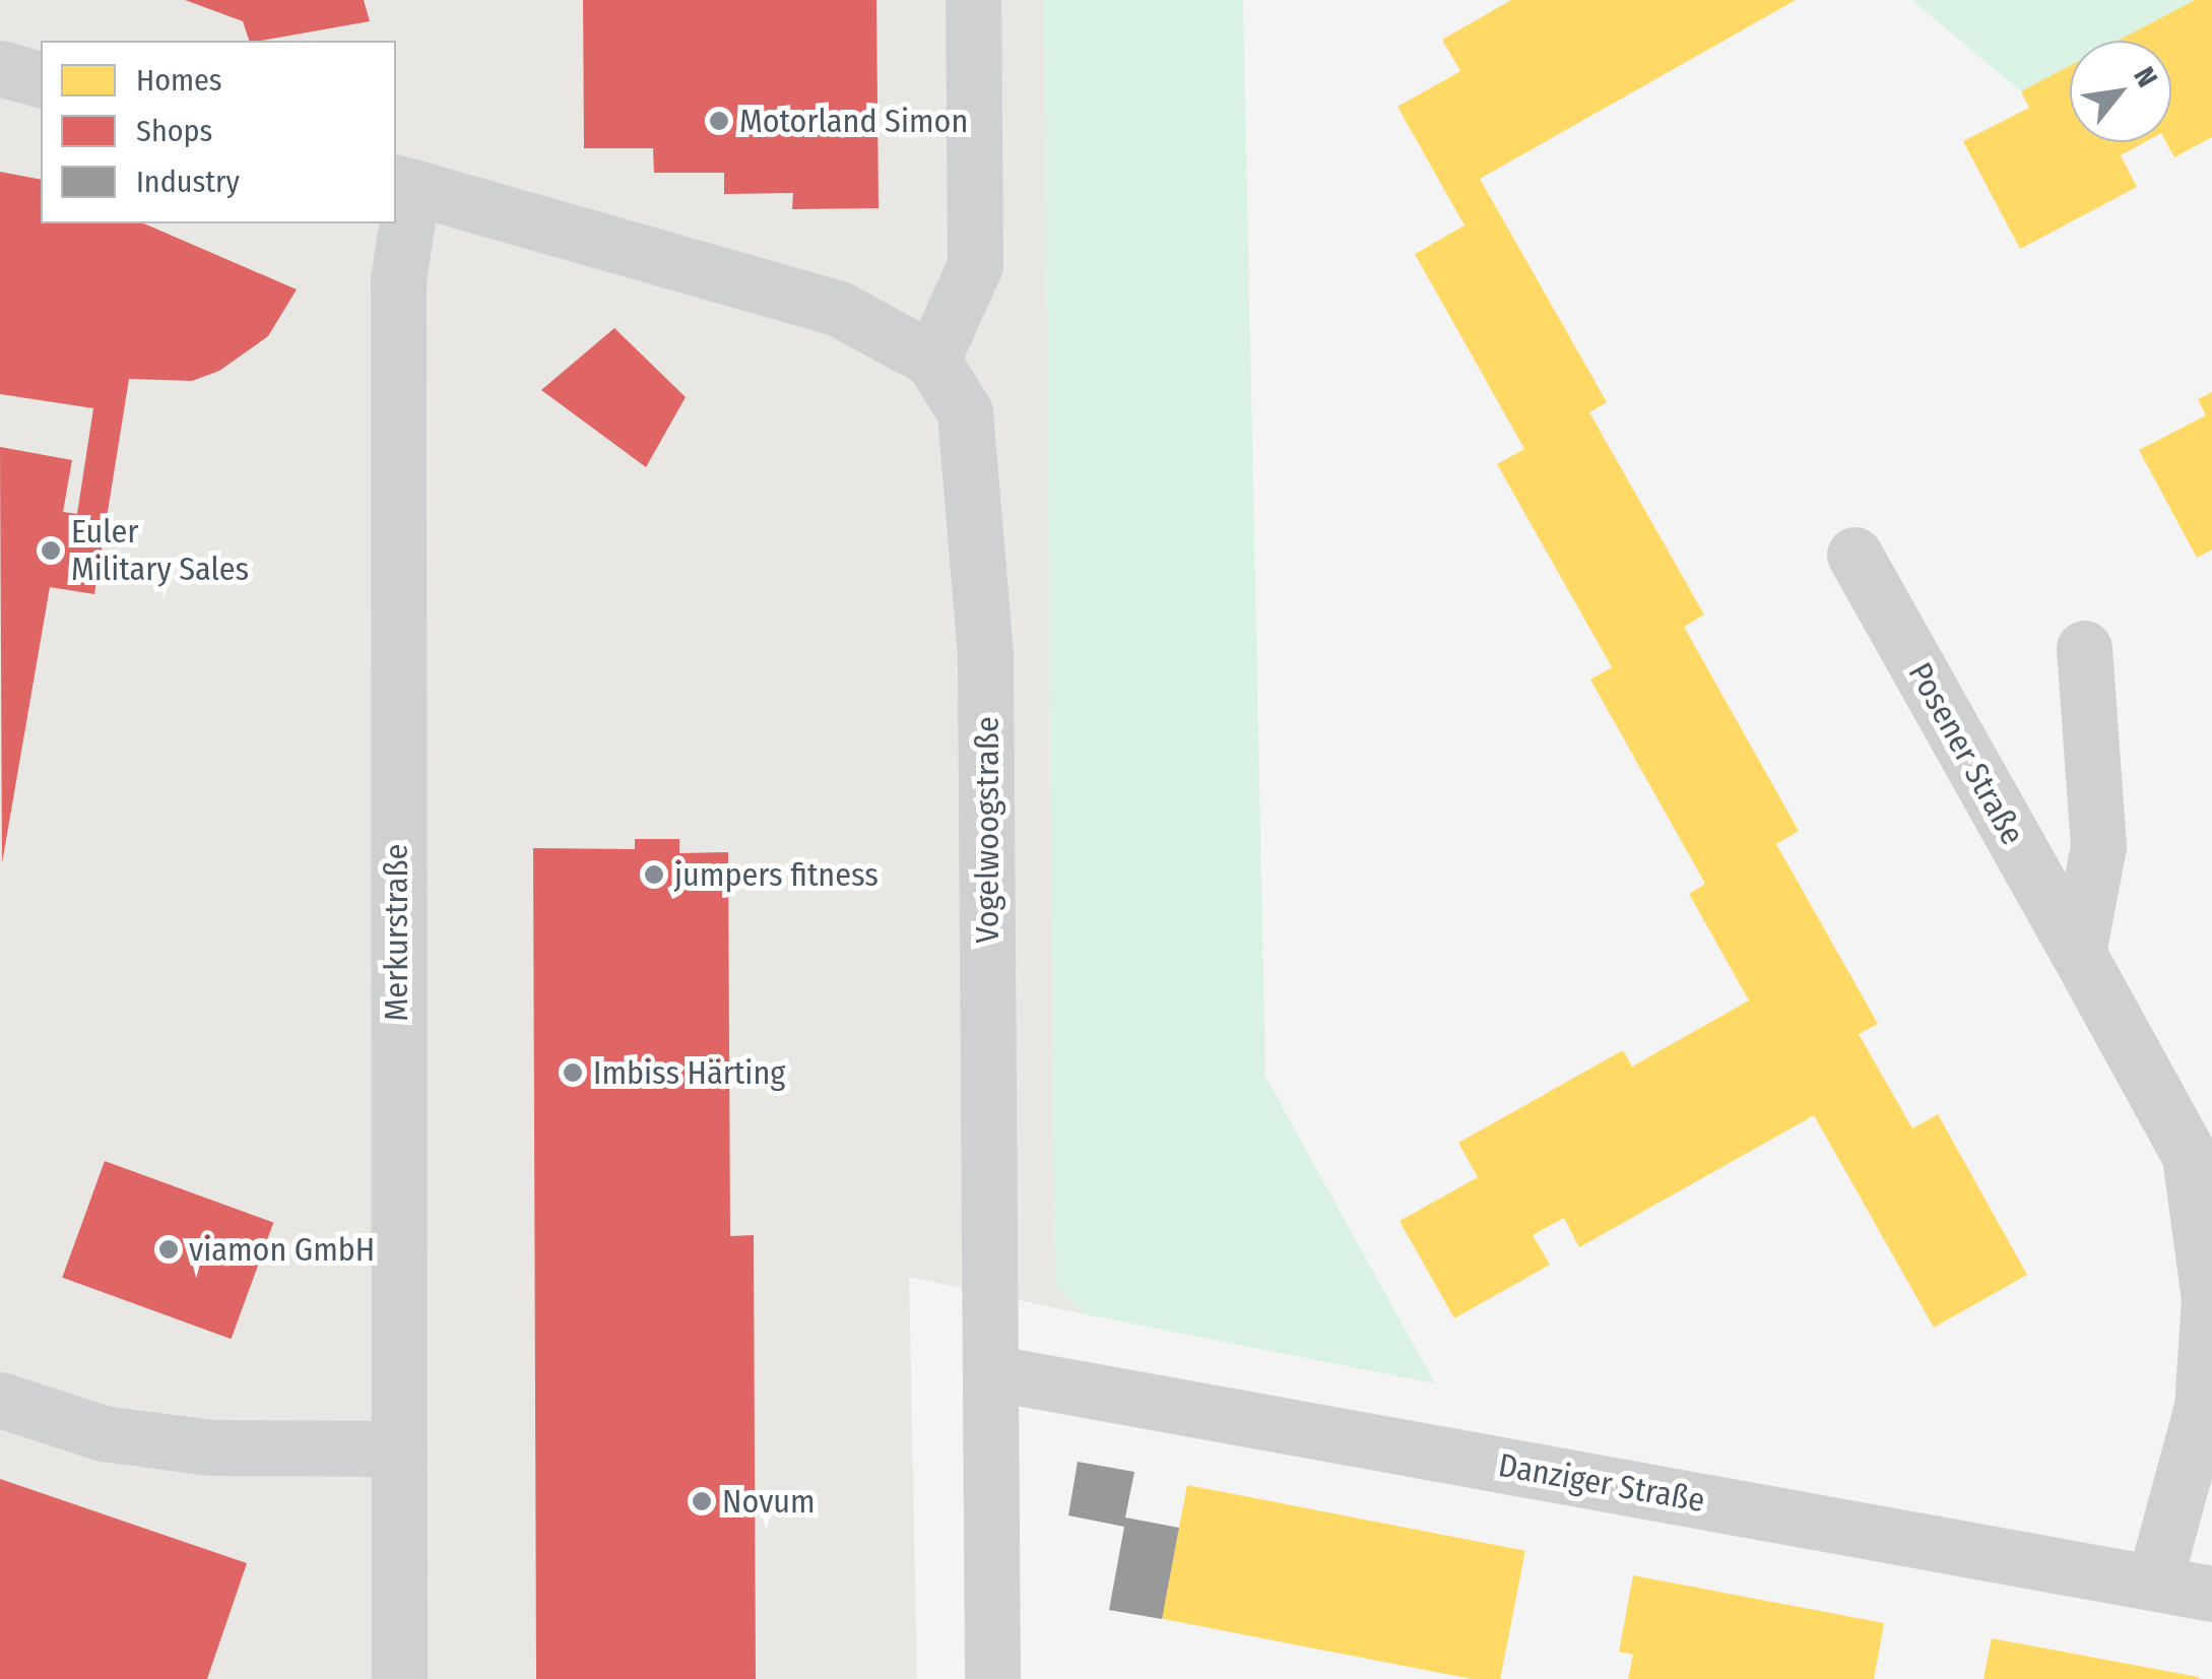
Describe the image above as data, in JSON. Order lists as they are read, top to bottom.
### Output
{
  "streets": {
    "street": [
      "Posener Straße",
      "Vogelwoogstraße",
      "Merkurstraße",
      "Danziger Straße"
    ]
  },
  "crossings": [
    ["Posener Straße", "Danziger Straße"],
    ["Vogelwoogstraße", "Merkurstraße"],
    ["Vogelwoogstraße", "Danziger Straße"]
  ],
  "places": [
    "Motorland Simon",
    "Euler Military Sales",
    "jumpers fitness",
    "Imbiss Härting",
    "viamon GmbH",
    "Novum"
  ],
  "legend": ["Homes", "Shops", "Industry"],
  "north": "top right"
}
